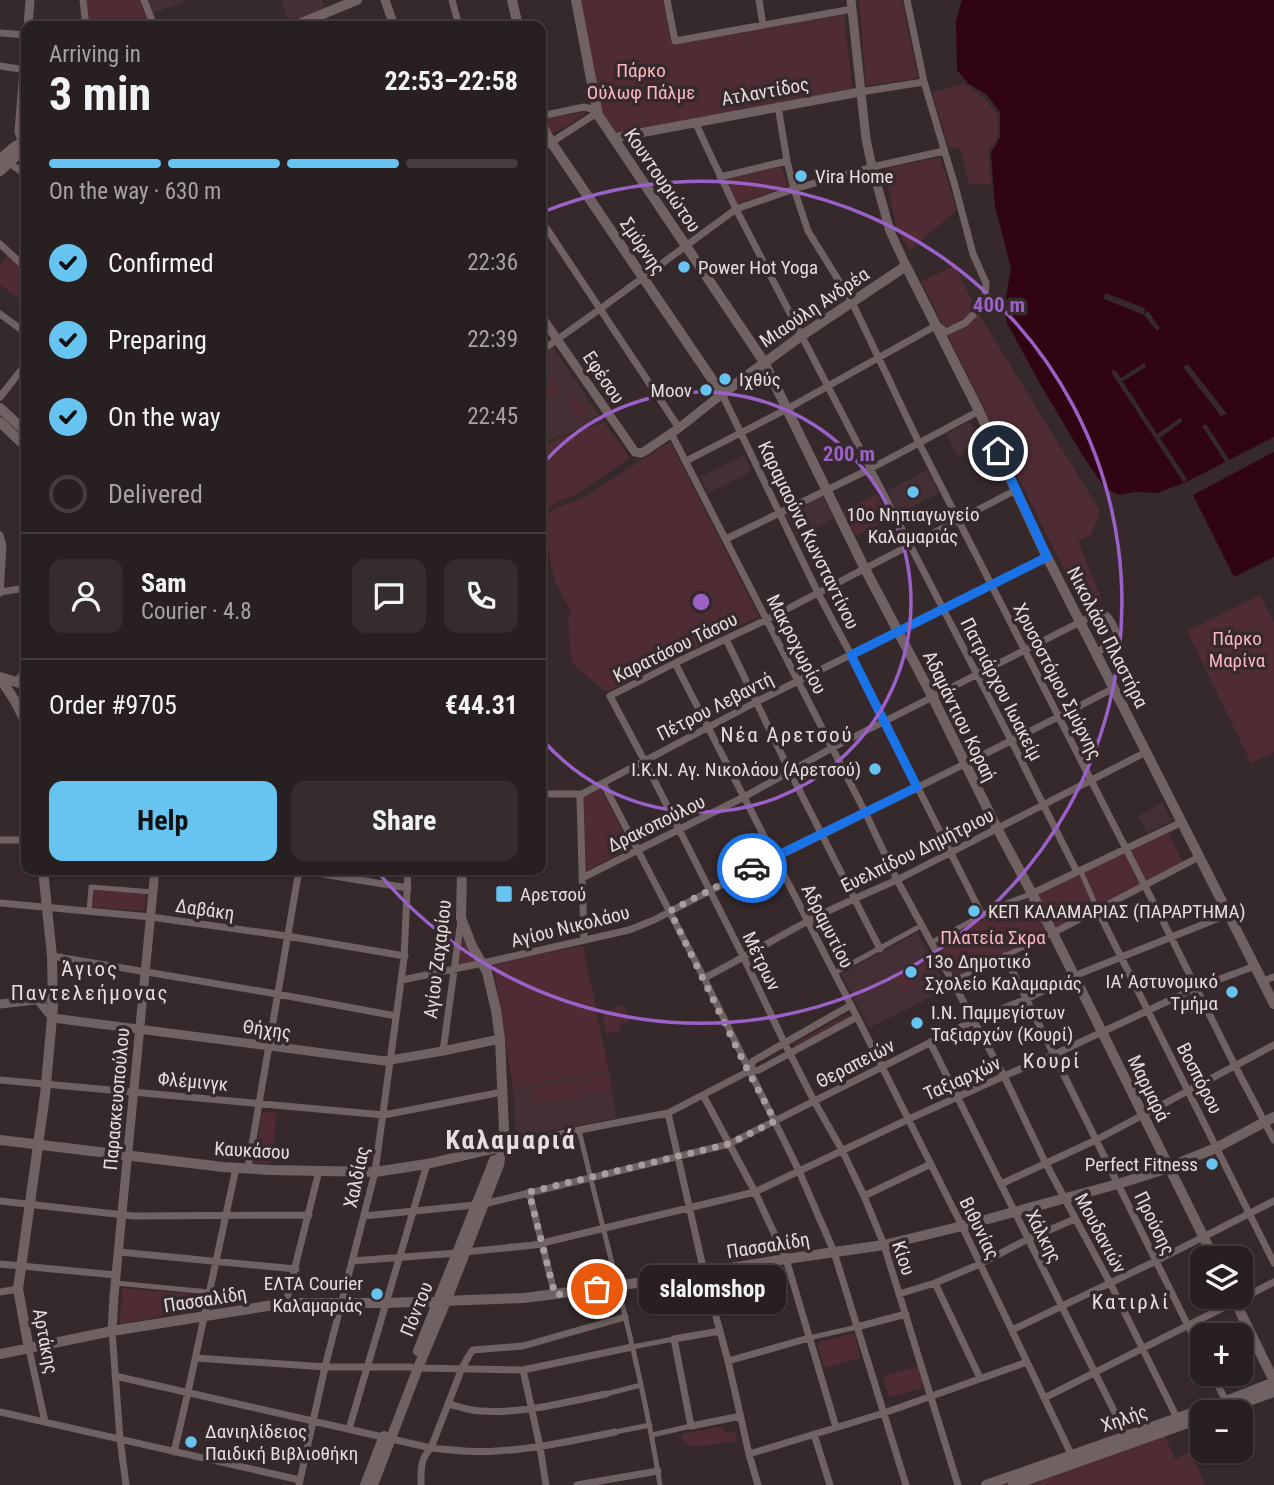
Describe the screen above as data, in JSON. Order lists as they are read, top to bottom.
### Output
{
  "streets": {
    "main road": [
      "Κουντουριώτου",
      "Σμύρνης",
      "Μιαούλη Ανδρέα",
      "Νικολάου Πλαστήρα",
      "Αδαμάντιου Κοραή",
      "Αγίου Ζαχαρίου",
      "Μαρμαρά",
      "Καυκάσου",
      "Πασσαλίδη",
      "Πόντου",
      "Αρτάκης",
      "Χηλής"
    ],
    "street": [
      "Ατλαντίδος",
      "Εφέσου",
      "Καραμαούνα Κωνσταντίνου",
      "Μακροχωρίου",
      "Καρατάσου Τάσου",
      "Χρυσοστόμου Σμύρνης",
      "Πατριάρχου Ιωακείμ",
      "Πέτρου Λεβαντή",
      "Δρακοπούλου",
      "Ευελπίδου Δημήτριου",
      "Δαβάκη",
      "Αγίου Νικολάου",
      "Αδραμυτίου",
      "Μέτρων",
      "Θήχης",
      "Θεραπειών",
      "Ταξιαρχών",
      "Βοσπόρου",
      "Φλέμινγκ",
      "Παρασκευοπούλου",
      "Χαλδίας",
      "Προύσης",
      "Βιθυνίας",
      "Μουδανιών",
      "Χάλκης",
      "Κίου"
    ]
  },
  "crossings": [
    ["Ατλαντίδος", "Κουντουριώτου"],
    ["Ατλαντίδος", "Νικολάου Πλαστήρα"],
    ["Ατλαντίδος", "Χρυσοστόμου Σμύρνης"],
    ["Ατλαντίδος", "Πατριάρχου Ιωακείμ"],
    ["Κουντουριώτου", "Μιαούλη Ανδρέα"],
    ["Κουντουριώτου", "Αδαμάντιου Κοραή"],
    ["Σμύρνης", "Μιαούλη Ανδρέα"],
    ["Σμύρνης", "Καραμαούνα Κωνσταντίνου"],
    ["Μιαούλη Ανδρέα", "Εφέσου"],
    ["Μιαούλη Ανδρέα", "Καραμαούνα Κωνσταντίνου"],
    ["Μιαούλη Ανδρέα", "Νικολάου Πλαστήρα"],
    ["Μιαούλη Ανδρέα", "Μακροχωρίου"],
    ["Μιαούλη Ανδρέα", "Χρυσοστόμου Σμύρνης"],
    ["Μιαούλη Ανδρέα", "Πατριάρχου Ιωακείμ"],
    ["Μιαούλη Ανδρέα", "Αδαμάντιου Κοραή"],
    ["Καραμαούνα Κωνσταντίνου", "Καρατάσου Τάσου"],
    ["Καραμαούνα Κωνσταντίνου", "Πέτρου Λεβαντή"],
    ["Καραμαούνα Κωνσταντίνου", "Δρακοπούλου"],
    ["Καραμαούνα Κωνσταντίνου", "Ευελπίδου Δημήτριου"],
    ["Καραμαούνα Κωνσταντίνου", "Αγίου Νικολάου"],
    ["Νικολάου Πλαστήρα", "Καρατάσου Τάσου"],
    ["Νικολάου Πλαστήρα", "Πέτρου Λεβαντή"],
    ["Νικολάου Πλαστήρα", "Δρακοπούλου"],
    ["Νικολάου Πλαστήρα", "Ευελπίδου Δημήτριου"],
    ["Νικολάου Πλαστήρα", "Αγίου Νικολάου"],
    ["Νικολάου Πλαστήρα", "Θεραπειών"],
    ["Νικολάου Πλαστήρα", "Ταξιαρχών"],
    ["Μακροχωρίου", "Καρατάσου Τάσου"],
    ["Μακροχωρίου", "Πέτρου Λεβαντή"],
    ["Μακροχωρίου", "Δρακοπούλου"],
    ["Μακροχωρίου", "Ευελπίδου Δημήτριου"],
    ["Μακροχωρίου", "Αγίου Νικολάου"],
    ["Μακροχωρίου", "Μουδανιών"],
    ["Καρατάσου Τάσου", "Χρυσοστόμου Σμύρνης"],
    ["Καρατάσου Τάσου", "Πατριάρχου Ιωακείμ"],
    ["Καρατάσου Τάσου", "Αδαμάντιου Κοραή"],
    ["Καρατάσου Τάσου", "Αδραμυτίου"],
    ["Καρατάσου Τάσου", "Μέτρων"],
    ["Χρυσοστόμου Σμύρνης", "Πέτρου Λεβαντή"],
    ["Χρυσοστόμου Σμύρνης", "Δρακοπούλου"],
    ["Χρυσοστόμου Σμύρνης", "Ευελπίδου Δημήτριου"],
    ["Χρυσοστόμου Σμύρνης", "Αγίου Νικολάου"],
    ["Χρυσοστόμου Σμύρνης", "Θεραπειών"],
    ["Χρυσοστόμου Σμύρνης", "Ταξιαρχών"],
    ["Χρυσοστόμου Σμύρνης", "Πασσαλίδη"],
    ["Πατριάρχου Ιωακείμ", "Πέτρου Λεβαντή"],
    ["Πατριάρχου Ιωακείμ", "Δρακοπούλου"],
    ["Πατριάρχου Ιωακείμ", "Ευελπίδου Δημήτριου"],
    ["Πατριάρχου Ιωακείμ", "Αγίου Νικολάου"],
    ["Πατριάρχου Ιωακείμ", "Βοσπόρου"],
    ["Πέτρου Λεβαντή", "Αδαμάντιου Κοραή"],
    ["Πέτρου Λεβαντή", "Αδραμυτίου"],
    ["Πέτρου Λεβαντή", "Μέτρων"],
    ["Αδαμάντιου Κοραή", "Δρακοπούλου"],
    ["Αδαμάντιου Κοραή", "Ευελπίδου Δημήτριου"],
    ["Αδαμάντιου Κοραή", "Αγίου Νικολάου"],
    ["Αδαμάντιου Κοραή", "Μαρμαρά"],
    ["Δρακοπούλου", "Αδραμυτίου"],
    ["Δρακοπούλου", "Μέτρων"],
    ["Ευελπίδου Δημήτριου", "Αδραμυτίου"],
    ["Ευελπίδου Δημήτριου", "Μέτρων"],
    ["Δαβάκη", "Παρασκευοπούλου"],
    ["Δαβάκη", "Χαλδίας"],
    ["Δαβάκη", "Αρτάκης"],
    ["Αγίου Νικολάου", "Αδραμυτίου"],
    ["Αγίου Νικολάου", "Αγίου Ζαχαρίου"],
    ["Αγίου Νικολάου", "Μέτρων"],
    ["Αγίου Νικολάου", "Χαλδίας"],
    ["Αγίου Νικολάου", "Πόντου"],
    ["Αδραμυτίου", "Βιθυνίας"],
    ["Αγίου Ζαχαρίου", "Θήχης"],
    ["Αγίου Ζαχαρίου", "Πόντου"],
    ["Μέτρων", "Κίου"],
    ["Θήχης", "Παρασκευοπούλου"],
    ["Θήχης", "Χαλδίας"],
    ["Θήχης", "Πόντου"],
    ["Θήχης", "Αρτάκης"],
    ["Θεραπειών", "Βοσπόρου"],
    ["Θεραπειών", "Μαρμαρά"],
    ["Θεραπειών", "Χαλδίας"],
    ["Θεραπειών", "Προύσης"],
    ["Θεραπειών", "Βιθυνίας"],
    ["Θεραπειών", "Μουδανιών"],
    ["Θεραπειών", "Χάλκης"],
    ["Θεραπειών", "Κίου"],
    ["Θεραπειών", "Πόντου"],
    ["Ταξιαρχών", "Βοσπόρου"],
    ["Ταξιαρχών", "Μαρμαρά"],
    ["Ταξιαρχών", "Χαλδίας"],
    ["Ταξιαρχών", "Προύσης"],
    ["Ταξιαρχών", "Βιθυνίας"],
    ["Ταξιαρχών", "Μουδανιών"],
    ["Ταξιαρχών", "Χάλκης"],
    ["Ταξιαρχών", "Κίου"],
    ["Ταξιαρχών", "Πόντου"],
    ["Βοσπόρου", "Πασσαλίδη"],
    ["Φλέμινγκ", "Παρασκευοπούλου"],
    ["Φλέμινγκ", "Χαλδίας"],
    ["Φλέμινγκ", "Πόντου"],
    ["Φλέμινγκ", "Αρτάκης"],
    ["Μαρμαρά", "Πασσαλίδη"],
    ["Παρασκευοπούλου", "Καυκάσου"],
    ["Παρασκευοπούλου", "Πασσαλίδη"],
    ["Καυκάσου", "Χαλδίας"],
    ["Καυκάσου", "Πόντου"],
    ["Καυκάσου", "Αρτάκης"],
    ["Χαλδίας", "Πασσαλίδη"],
    ["Προύσης", "Πασσαλίδη"],
    ["Βιθυνίας", "Πασσαλίδη"],
    ["Βιθυνίας", "Χηλής"],
    ["Μουδανιών", "Πασσαλίδη"],
    ["Μουδανιών", "Χηλής"],
    ["Χάλκης", "Πασσαλίδη"],
    ["Χάλκης", "Χηλής"],
    ["Πασσαλίδη", "Κίου"],
    ["Πασσαλίδη", "Πόντου"],
    ["Πασσαλίδη", "Αρτάκης"]
  ],
  "districts": [
    "Νέα Αρετσού",
    "Άγιος Παντελεήμονας",
    "Κουρί",
    "Καλαμαριά",
    "Κατιρλί"
  ],
  "parks": ["Πάρκο Ούλωφ Πάλμε", "Πάρκο Μαρίνα", "Πλατεία Σκρα"],
  "places": {
    "other": [
      "Vira Home",
      "Power Hot Yoga",
      "Ιχθύς",
      "Moov",
      "10ο Νηπιαγωγείο Καλαμαριάς",
      "Ι.Κ.Ν. Αγ. Νικολάου (Αρετσού)",
      "ΚΕΠ ΚΑΛΑΜΑΡΙΑΣ (ΠΑΡΑΡΤΗΜΑ)",
      "13ο Δημοτικό Σχολείο Καλαμαριάς",
      "ΙΑ' Αστυνομικό Τμήμα",
      "Ι.Ν. Παμμεγίστων Ταξιαρχών (Κουρί)",
      "Perfect Fitness",
      "slalomshop",
      "ΕΛΤΑ Courier Καλαμαριάς",
      "Δανιηλίδειος Παιδική Βιβλιοθήκη"
    ],
    "transit": ["Αρετσού"]
  },
  "page": {
    "heading": ["3 min", "Arriving in", "22:53–22:58"],
    "panel": [
      "Sam",
      "Courier · 4.8",
      "Order #9705",
      "€44.31"
    ],
    "bar": "On the way · 630 m",
    "list": [
      ["Confirmed", "22:36"],
      ["Preparing", "22:39"],
      ["On the way", "22:45"],
      "Delivered"
    ],
    "buttons": ["Help", "Share"],
    "map_buttons": ["+", "−"],
    "bubble": "slalomshop"
  },
  "rings": ["400 m", "200 m"]
}
